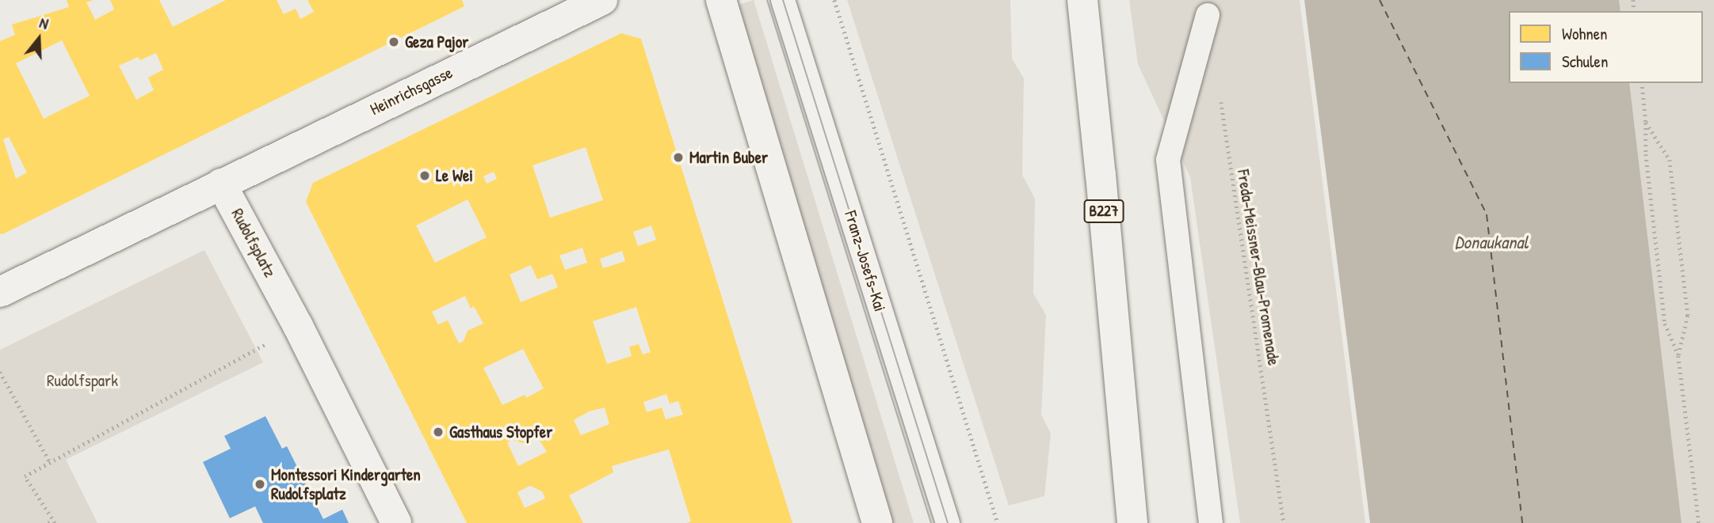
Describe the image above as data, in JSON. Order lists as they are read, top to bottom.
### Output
{
  "streets": {
    "street": ["Heinrichsgasse", "B227", "Rudolfsplatz"],
    "lane": ["Franz-Josefs-Kai"],
    "path": ["Freda-Meissner-Blau-Promenade"]
  },
  "crossings": [
    ["Heinrichsgasse", "Rudolfsplatz"]
  ],
  "water": ["Donaukanal"],
  "parks": ["Rudolfspark"],
  "places": [
    "Geza Pajor",
    "Martin Buber",
    "Le Wei",
    "Gasthaus Stopfer",
    "Montessori Kindergarten Rudolfsplatz"
  ],
  "legend": ["Wohnen", "Schulen"],
  "north": "top"
}
